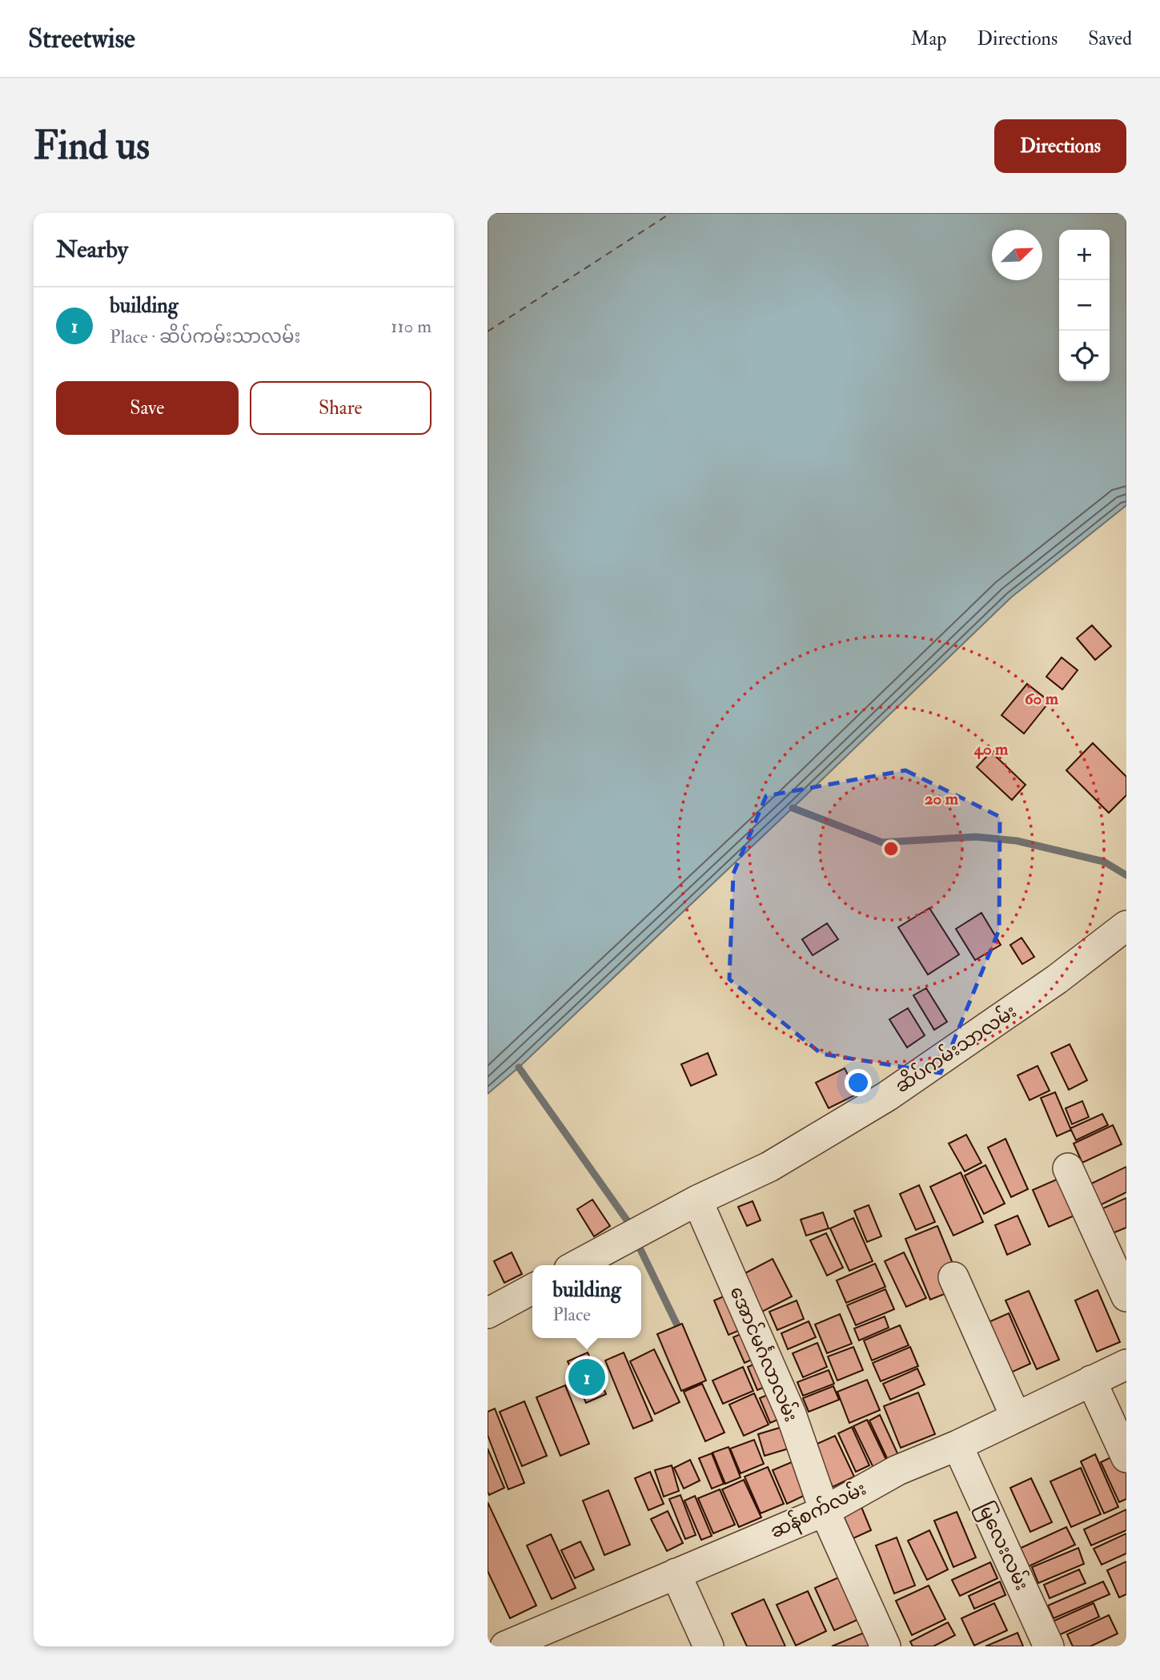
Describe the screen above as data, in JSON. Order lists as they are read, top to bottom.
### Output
{
  "streets": {
    "street": [
      "ဆိပ်ကမ်းသာလမ်း",
      "အောင်မင်္ဂလာလမ်း",
      "ဆန်စက်လမ်း",
      "မြလေးလမ်း"
    ]
  },
  "crossings": [
    ["ဆိပ်ကမ်းသာလမ်း", "အောင်မင်္ဂလာလမ်း"],
    ["အောင်မင်္ဂလာလမ်း", "ဆန်စက်လမ်း"],
    ["ဆန်စက်လမ်း", "မြလေးလမ်း"]
  ],
  "north": "top right",
  "page": {
    "header": "Streetwise",
    "nav": ["Map", "Directions", "Saved"],
    "buttons": [
      "Directions",
      ["Save", "Share"]
    ],
    "title": "Find us",
    "heading": "Nearby",
    "map_buttons": ["+", "−"],
    "list": [
      {
        "mark": "1",
        "name": "building",
        "note": "Place · ဆိပ်ကမ်းသာလမ်း",
        "value": "110 m"
      }
    ],
    "popup": ["building", "Place"],
    "pins": "1"
  },
  "rings": ["60 m", "40 m", "20 m"]
}
